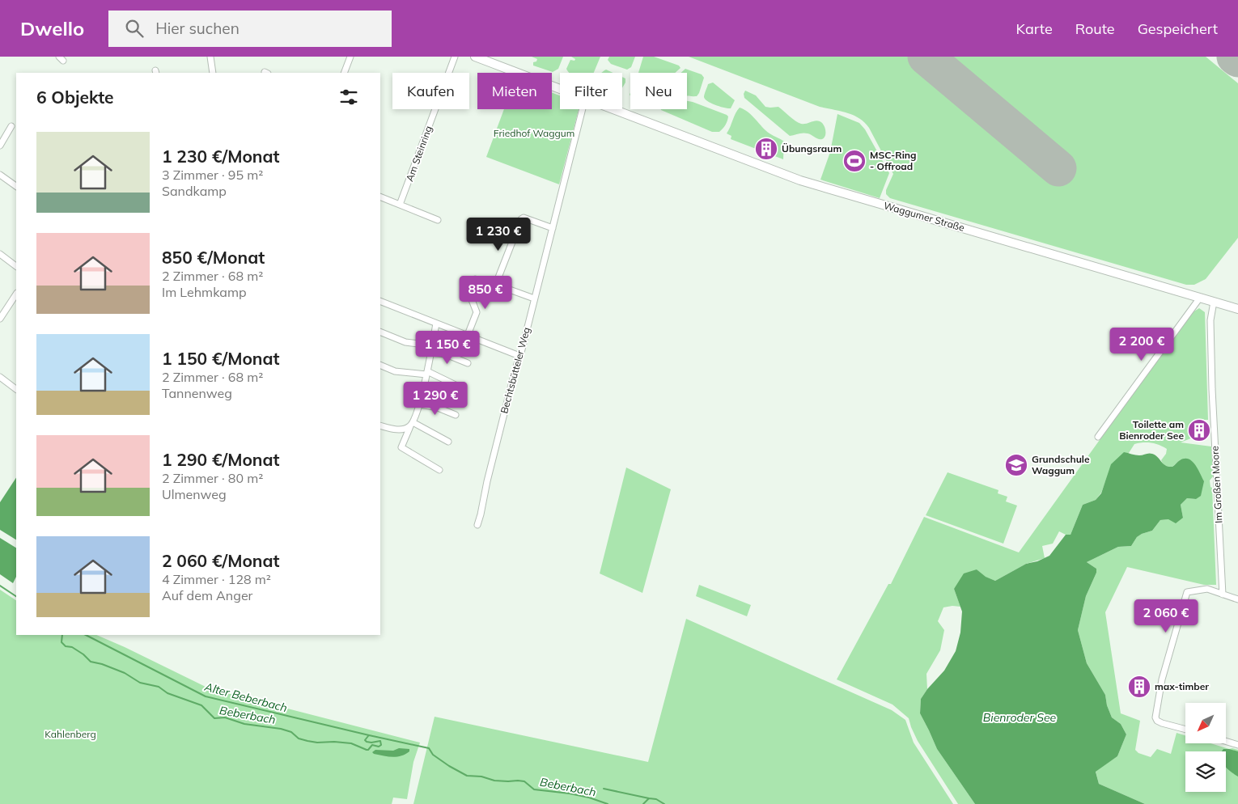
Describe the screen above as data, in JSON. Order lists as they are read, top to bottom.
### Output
{
  "streets": {
    "street": [
      "Am Steinring",
      "Waggumer Straße",
      "Bechtsbütteler Weg",
      "Im Großen Moore"
    ]
  },
  "crossings": [
    ["Waggumer Straße", "Im Großen Moore"]
  ],
  "water": ["Alter Beberbach", "Beberbach", "Bienroder See"],
  "parks": ["Friedhof Waggum", "Kahlenberg"],
  "places": {
    "building": ["Übungsraum", "Toilette am Bienroder See", "max-timber"],
    "sports": ["MSC-Ring - Offroad"],
    "school or university": ["Grundschule Waggum"]
  },
  "north": "bottom left",
  "page": {
    "header": "Dwello",
    "search": "Hier suchen",
    "nav": ["Karte", "Route", "Gespeichert"],
    "chip": [
      "Kaufen",
      "Mieten",
      "Filter",
      "Neu"
    ],
    "heading": "6 Objekte",
    "list": [
      {
        "name": "1 230 €/Monat",
        "note": "3 Zimmer · 95 m² · Sandkamp"
      },
      {
        "name": "850 €/Monat",
        "note": "2 Zimmer · 68 m² · Im Lehmkamp"
      },
      {
        "name": "1 150 €/Monat",
        "note": "2 Zimmer · 68 m² · Tannenweg"
      },
      {
        "name": "1 290 €/Monat",
        "note": "2 Zimmer · 80 m² · Ulmenweg"
      },
      {
        "name": "2 060 €/Monat",
        "note": "4 Zimmer · 128 m² · Auf dem Anger"
      }
    ],
    "price": [
      "1 230 €",
      "850 €",
      "2 200 €",
      "1 150 €",
      "1 290 €",
      "2 060 €"
    ]
  }
}
